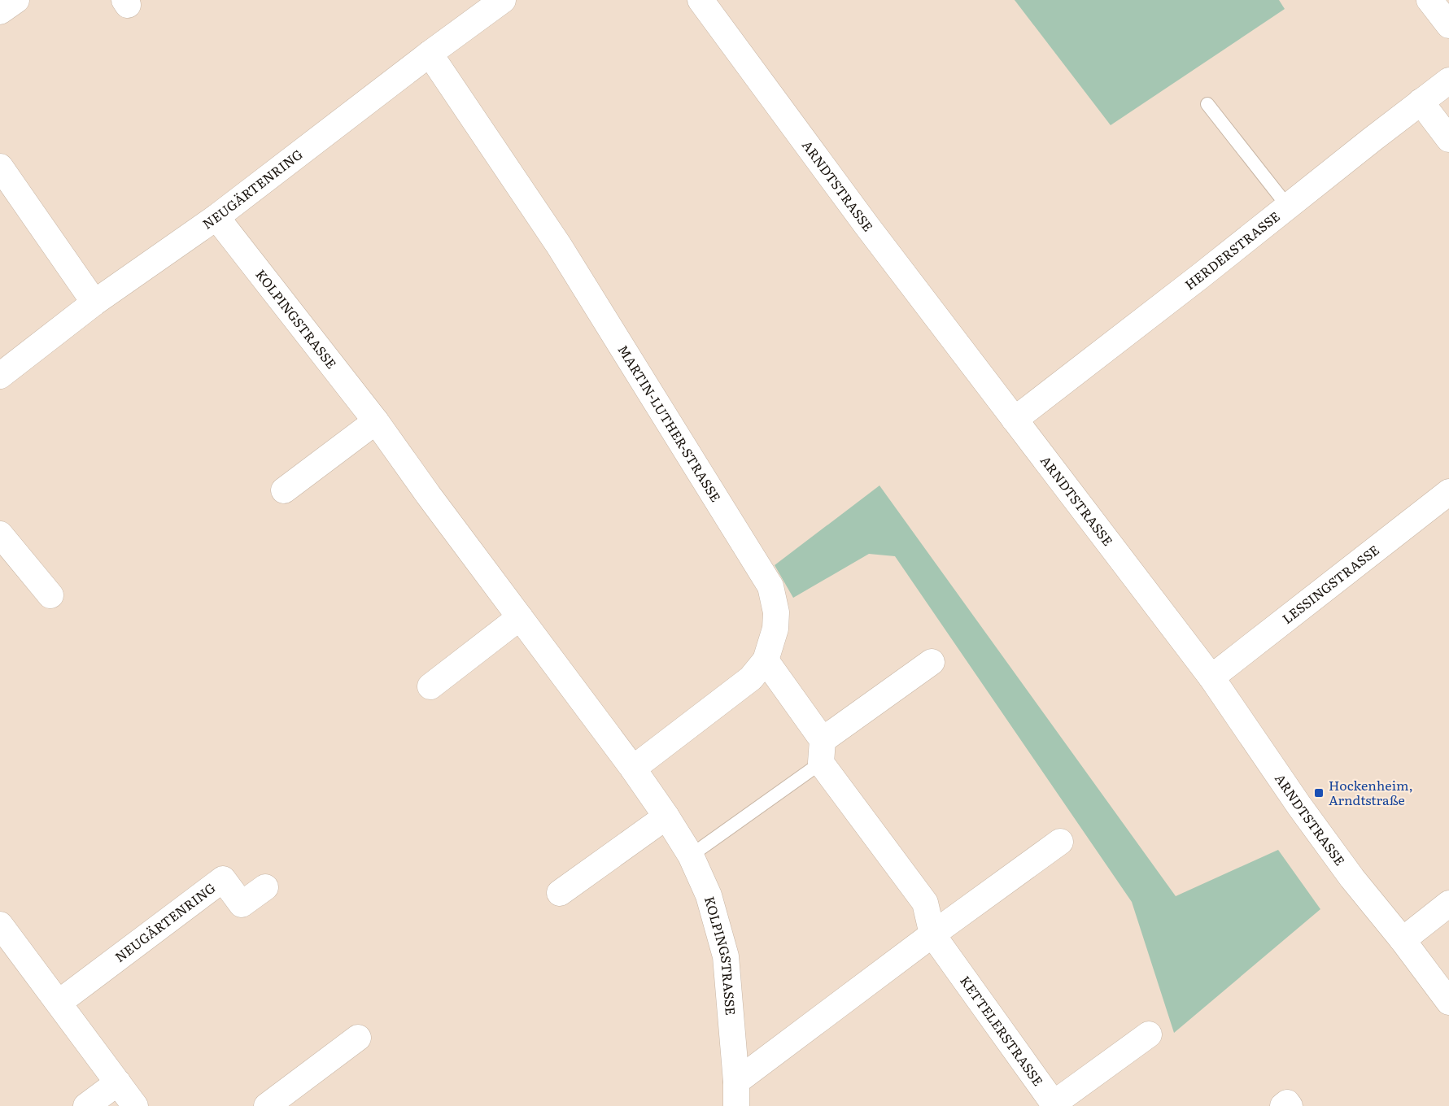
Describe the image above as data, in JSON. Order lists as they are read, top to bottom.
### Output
{
  "streets": {
    "street": [
      "ARNDTSTRASSE",
      "NEUGÄRTENRING",
      "HERDERSTRASSE",
      "KOLPINGSTRASSE",
      "MARTIN-LUTHER-STRASSE",
      "LESSINGSTRASSE",
      "KETTELERSTRASSE"
    ]
  },
  "crossings": [
    ["ARNDTSTRASSE", "HERDERSTRASSE"],
    ["ARNDTSTRASSE", "LESSINGSTRASSE"],
    ["NEUGÄRTENRING", "KOLPINGSTRASSE"],
    ["NEUGÄRTENRING", "MARTIN-LUTHER-STRASSE"],
    ["KOLPINGSTRASSE", "MARTIN-LUTHER-STRASSE"],
    ["MARTIN-LUTHER-STRASSE", "KETTELERSTRASSE"]
  ],
  "places": {
    "transit": ["Hockenheim, Arndtstraße"]
  }
}
